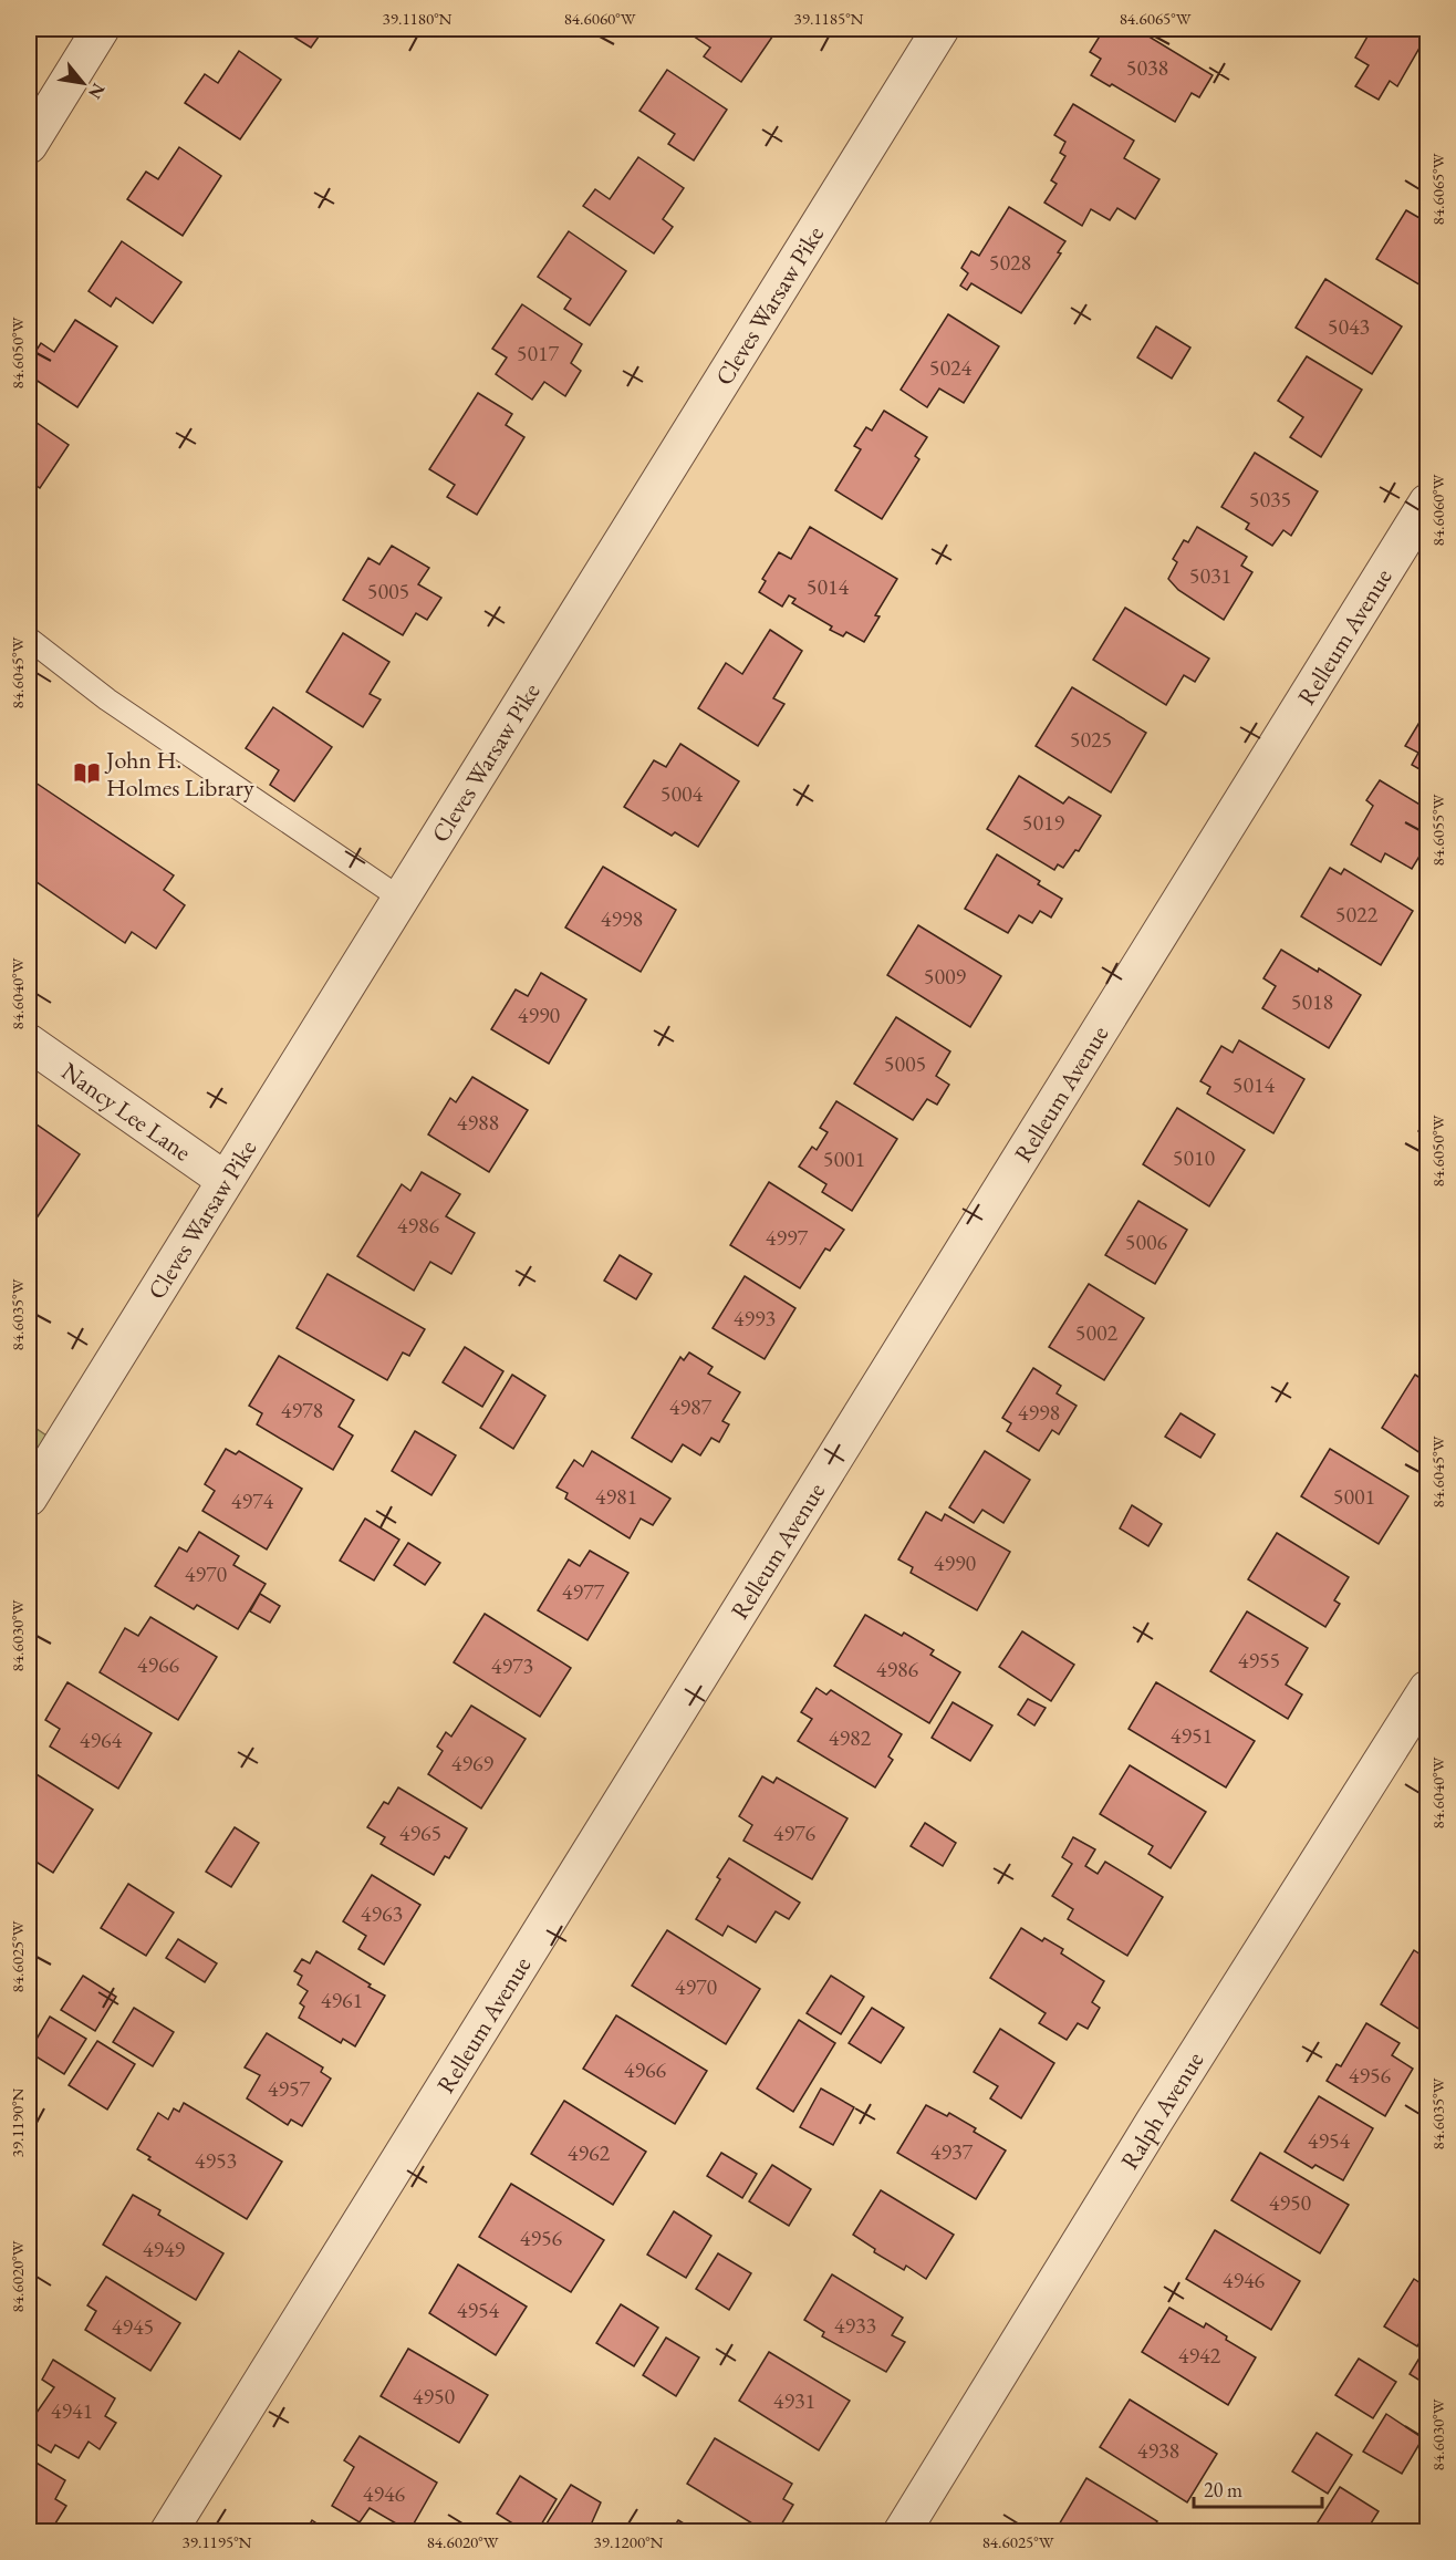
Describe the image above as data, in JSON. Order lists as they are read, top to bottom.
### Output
{
  "streets": {
    "street": [
      "Cleves Warsaw Pike",
      "Relleum Avenue",
      "Nancy Lee Lane",
      "Ralph Avenue"
    ]
  },
  "crossings": [
    ["Cleves Warsaw Pike", "Nancy Lee Lane"]
  ],
  "places": {
    "library": ["John H. Holmes Library"]
  },
  "house_numbers": [
    "5038",
    "5028",
    "5043",
    "5017",
    "5024",
    "5035",
    "5031",
    "5014",
    "5005",
    "5025",
    "5004",
    "5019",
    "5022",
    "4998",
    "5009",
    "5018",
    "4990",
    "5005",
    "5014",
    "4988",
    "5010",
    "5001",
    "4986",
    "4997",
    "5006",
    "4993",
    "5002",
    "4987",
    "4978",
    "4998",
    "4981",
    "5001",
    "4974",
    "4990",
    "4970",
    "4977",
    "4955",
    "4966",
    "4973",
    "4986",
    "4951",
    "4982",
    "4964",
    "4969",
    "4965",
    "4976",
    "4963",
    "4970",
    "4961",
    "4966",
    "4956",
    "4957",
    "4954",
    "4937",
    "4962",
    "4953",
    "4950",
    "4956",
    "4949",
    "4946",
    "4954",
    "4933",
    "4945",
    "4942",
    "4950",
    "4931",
    "4941",
    "4938",
    "4946"
  ],
  "scale_bar": "20 m",
  "north": "bottom right",
  "coordinates": [
    "39.1180°N",
    "84.6060°W",
    "39.1185°N",
    "84.6065°W",
    "84.6050°W",
    "84.6045°W",
    "84.6055°W",
    "84.6040°W",
    "84.6035°W",
    "84.6030°W",
    "84.6025°W",
    "39.1190°N",
    "84.6020°W",
    "39.1195°N",
    "39.1200°N"
  ]
}
